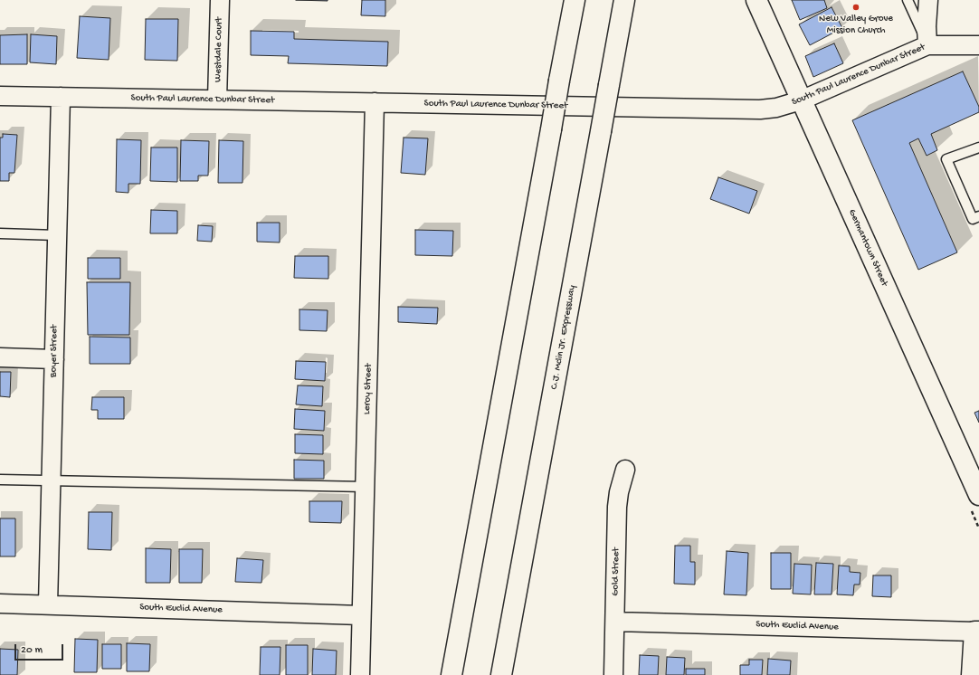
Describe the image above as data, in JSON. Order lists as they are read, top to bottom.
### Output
{
  "streets": {
    "main road": ["Germantown Street", "C.J. Mclin Jr. Expressway"],
    "street": [
      "Westdale Court",
      "South Paul Laurence Dunbar Street",
      "Boyer Street",
      "Leroy Street",
      "Gold Street",
      "South Euclid Avenue"
    ]
  },
  "crossings": [
    ["Westdale Court", "South Paul Laurence Dunbar Street"],
    ["South Paul Laurence Dunbar Street", "Germantown Street"],
    ["South Paul Laurence Dunbar Street", "Boyer Street"],
    ["South Paul Laurence Dunbar Street", "Leroy Street"],
    ["Boyer Street", "South Euclid Avenue"],
    ["Leroy Street", "South Euclid Avenue"],
    ["Gold Street", "South Euclid Avenue"]
  ],
  "places": ["New Valley Grove Mission Church"],
  "scale_bar": "20 m"
}
